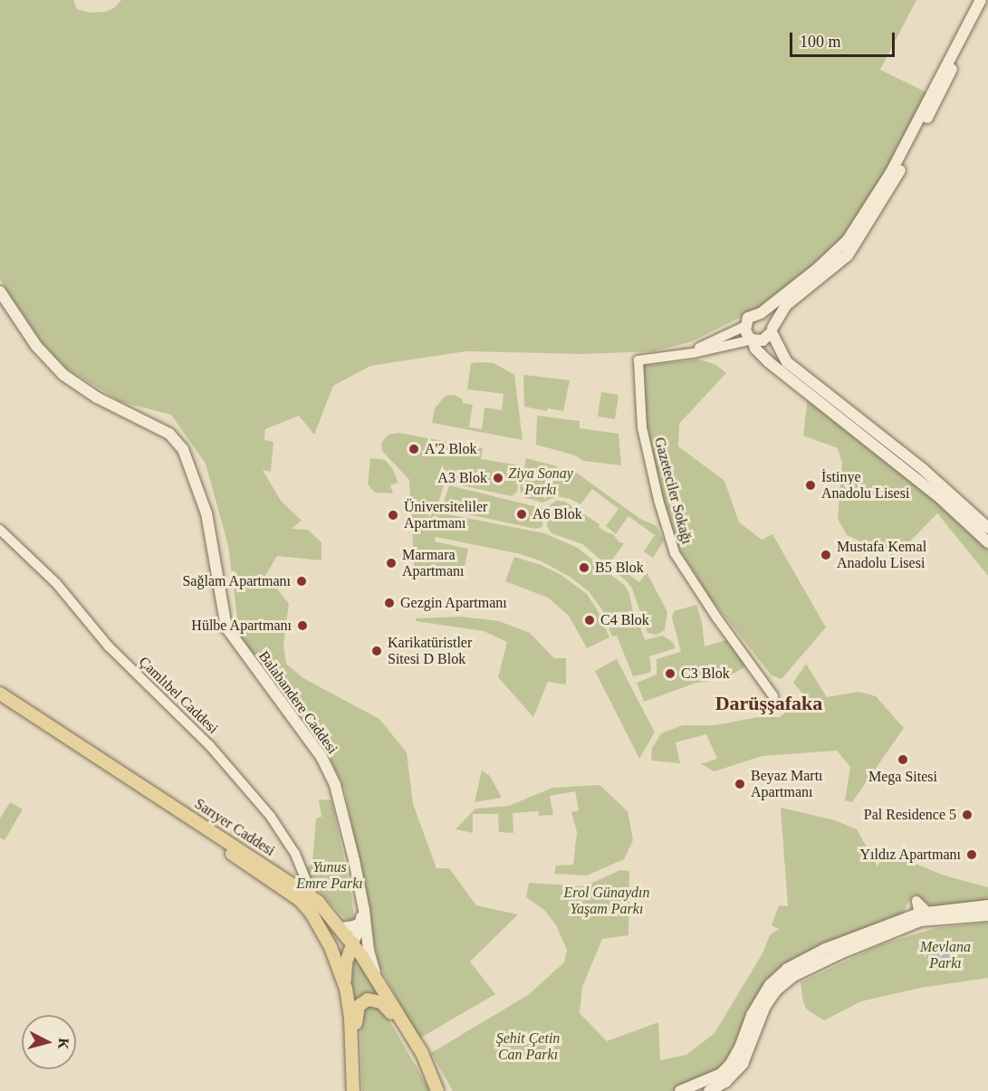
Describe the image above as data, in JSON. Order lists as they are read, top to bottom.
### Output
{
  "streets": {
    "main road": ["Balabandere Caddesi", "Sarıyer Caddesi"],
    "street": ["Gazeteciler Sokağı", "Çamlıbel Caddesi"]
  },
  "crossings": [
    ["Çamlıbel Caddesi", "Sarıyer Caddesi"]
  ],
  "districts": ["Darüşşafaka"],
  "parks": [
    "Ziya Sonay Parkı",
    "Yunus Emre Parkı",
    "Erol Günaydın Yaşam Parkı",
    "Mevlana Parkı",
    "Şehit Çetin Can Parkı"
  ],
  "places": [
    "A'2 Blok",
    "A3 Blok",
    "İstinye Anadolu Lisesi",
    "A6 Blok",
    "Üniversiteliler Apartmanı",
    "Mustafa Kemal Anadolu Lisesi",
    "Marmara Apartmanı",
    "B5 Blok",
    "Sağlam Apartmanı",
    "Gezgin Apartmanı",
    "C4 Blok",
    "Hülbe Apartmanı",
    "Karikatüristler Sitesi D Blok",
    "C3 Blok",
    "Mega Sitesi",
    "Beyaz Martı Apartmanı",
    "Pal Residence 5",
    "Yıldız Apartmanı"
  ],
  "scale_bar": "100 m",
  "north": "right"
}
